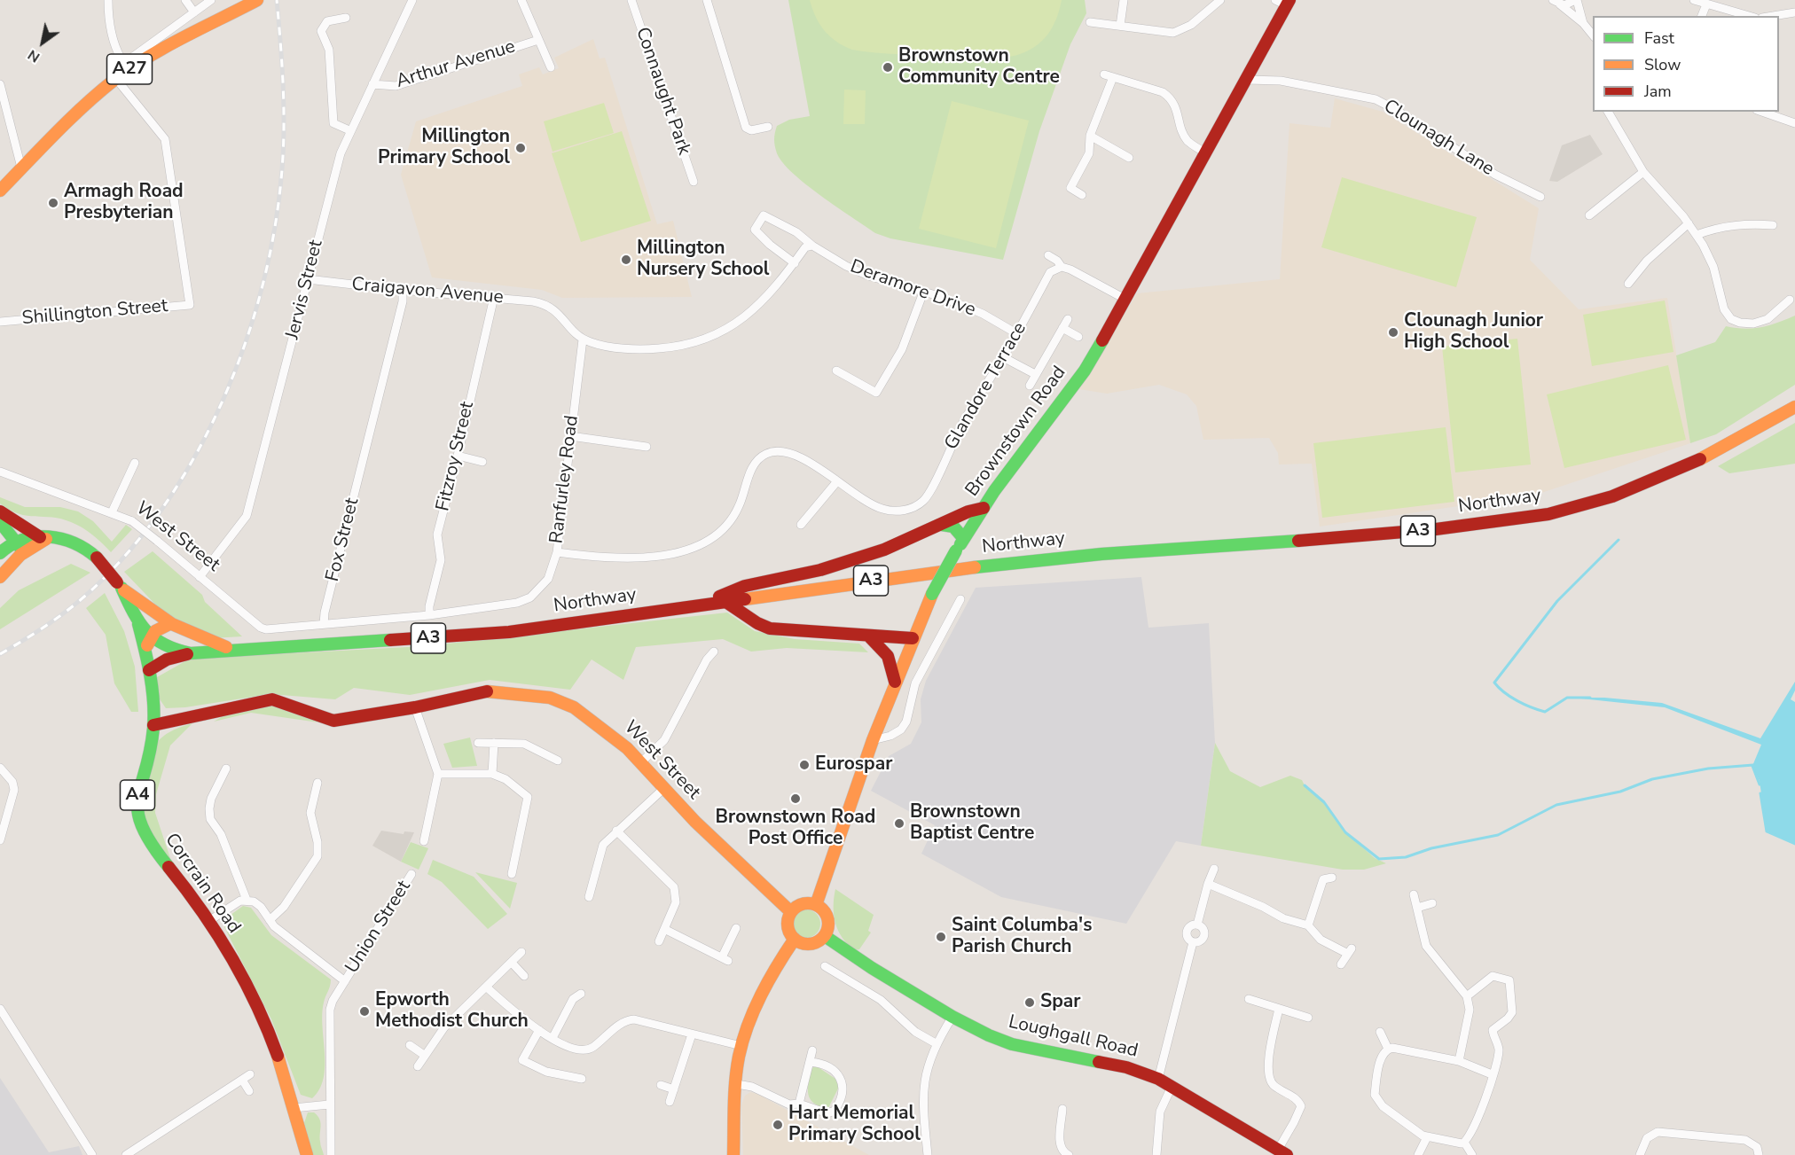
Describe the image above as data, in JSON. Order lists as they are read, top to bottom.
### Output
{
  "streets": {
    "main road": [
      "A27",
      "Brownstown Road",
      "Northway",
      "A3",
      "West Street",
      "A4",
      "Corcrain Road",
      "Loughgall Road"
    ],
    "street": [
      "Arthur Avenue",
      "Connaught Park",
      "Clounagh Lane",
      "Deramore Drive",
      "Jervis Street",
      "Craigavon Avenue",
      "Shillington Street",
      "Glandore Terrace",
      "Fitzroy Street",
      "Ranfurley Road",
      "Fox Street",
      "Union Street"
    ]
  },
  "crossings": [
    ["Arthur Avenue", "Jervis Street"],
    ["A27", "Shillington Street"],
    ["Clounagh Lane", "Brownstown Road"],
    ["Deramore Drive", "Glandore Terrace"],
    ["Jervis Street", "Craigavon Avenue"],
    ["Jervis Street", "West Street"],
    ["Craigavon Avenue", "Fitzroy Street"],
    ["Craigavon Avenue", "Ranfurley Road"],
    ["Craigavon Avenue", "Fox Street"],
    ["Brownstown Road", "West Street"],
    ["Brownstown Road", "Loughgall Road"],
    ["Fitzroy Street", "Ranfurley Road"],
    ["Northway", "Corcrain Road"],
    ["West Street", "Fox Street"],
    ["West Street", "Corcrain Road"],
    ["West Street", "Loughgall Road"]
  ],
  "places": [
    "Brownstown Community Centre",
    "Millington Primary School",
    "Armagh Road Presbyterian",
    "Millington Nursery School",
    "Clounagh Junior High School",
    "Eurospar",
    "Brownstown Road Post Office",
    "Brownstown Baptist Centre",
    "Saint Columba's Parish Church",
    "Spar",
    "Epworth Methodist Church",
    "Hart Memorial Primary School"
  ],
  "legend": ["Fast", "Slow", "Jam"],
  "north": "bottom left"
}
